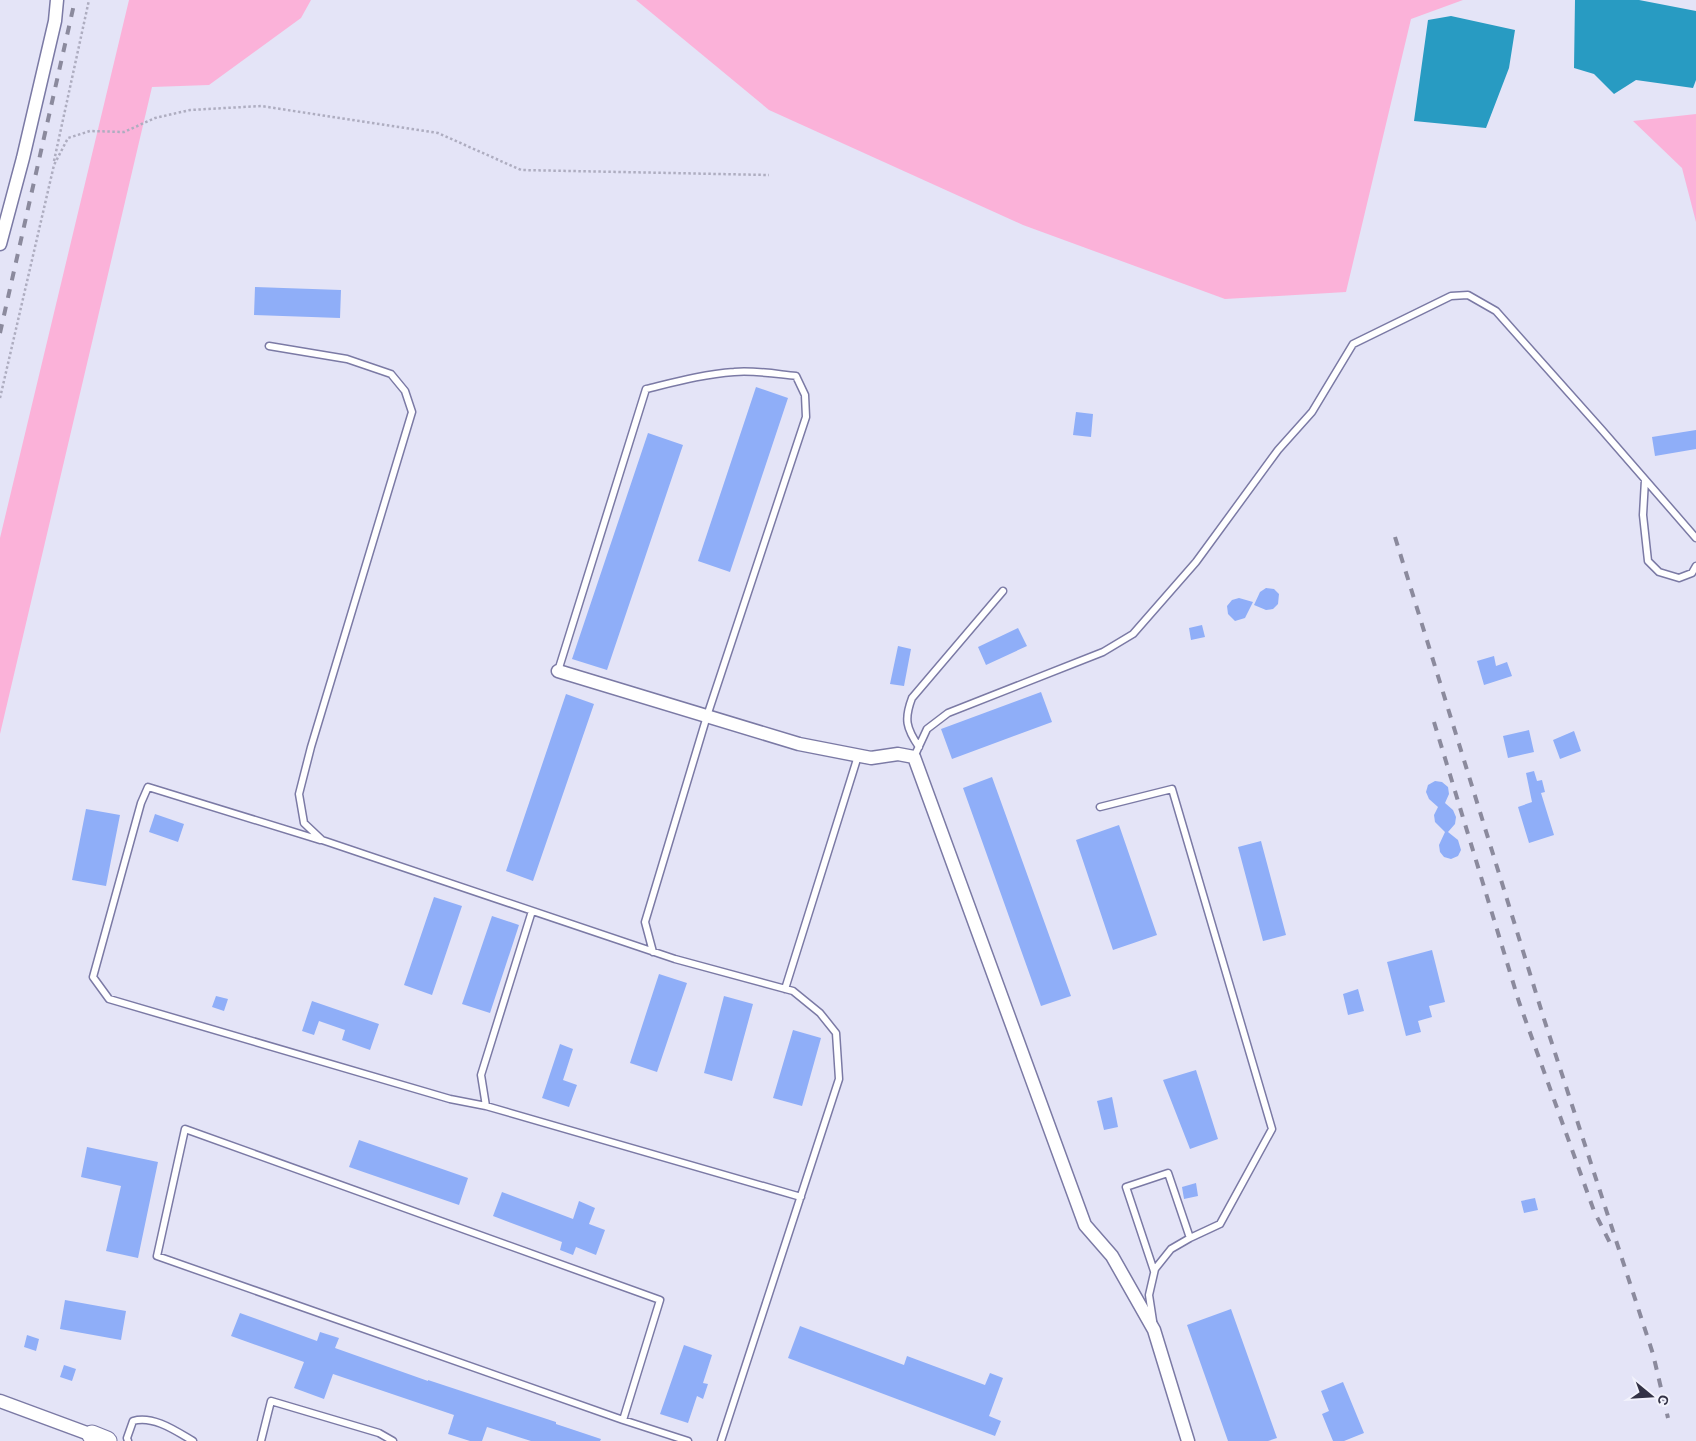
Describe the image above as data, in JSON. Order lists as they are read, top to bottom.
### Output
{
  "north": "right"
}
